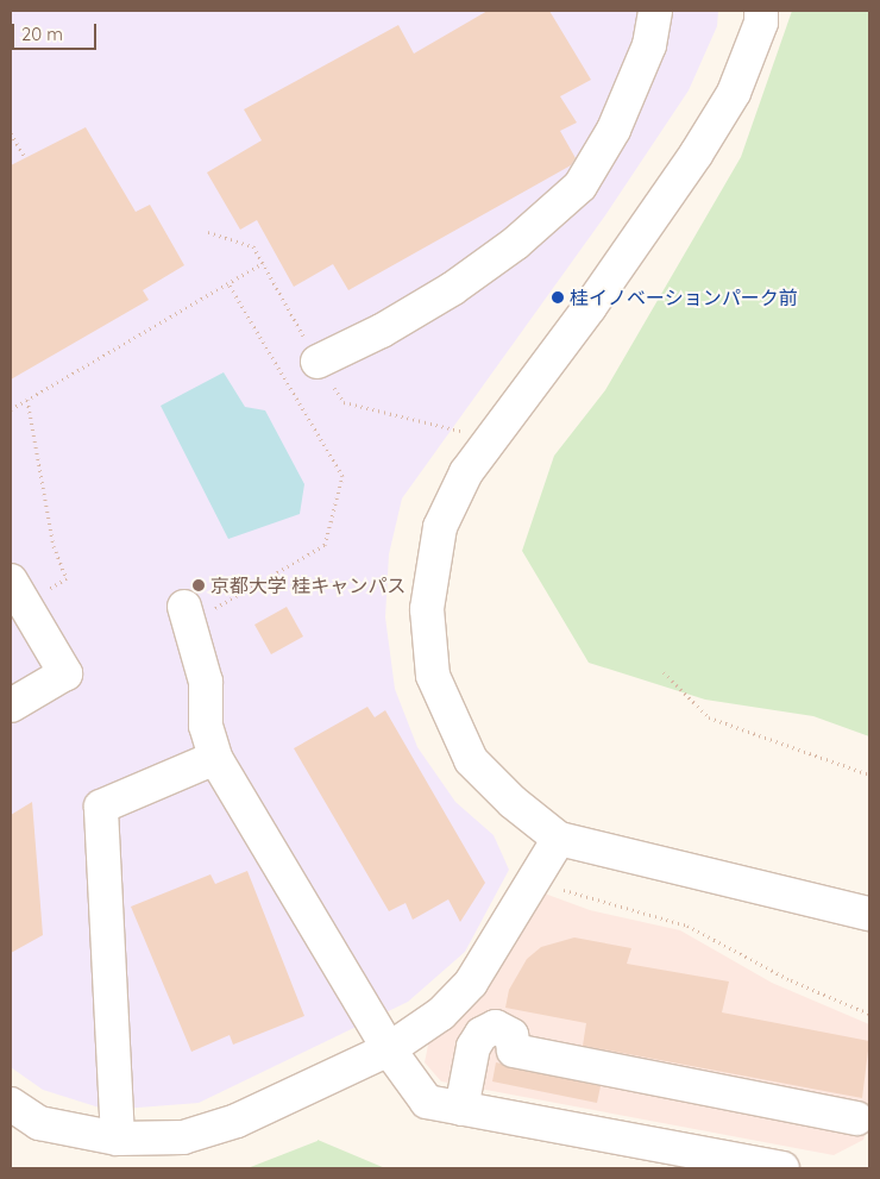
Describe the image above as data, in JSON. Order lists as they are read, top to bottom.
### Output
{
  "places": ["桂イノベーションパーク前", "京都大学 桂キャンパス"],
  "scale_bar": "20 m"
}
